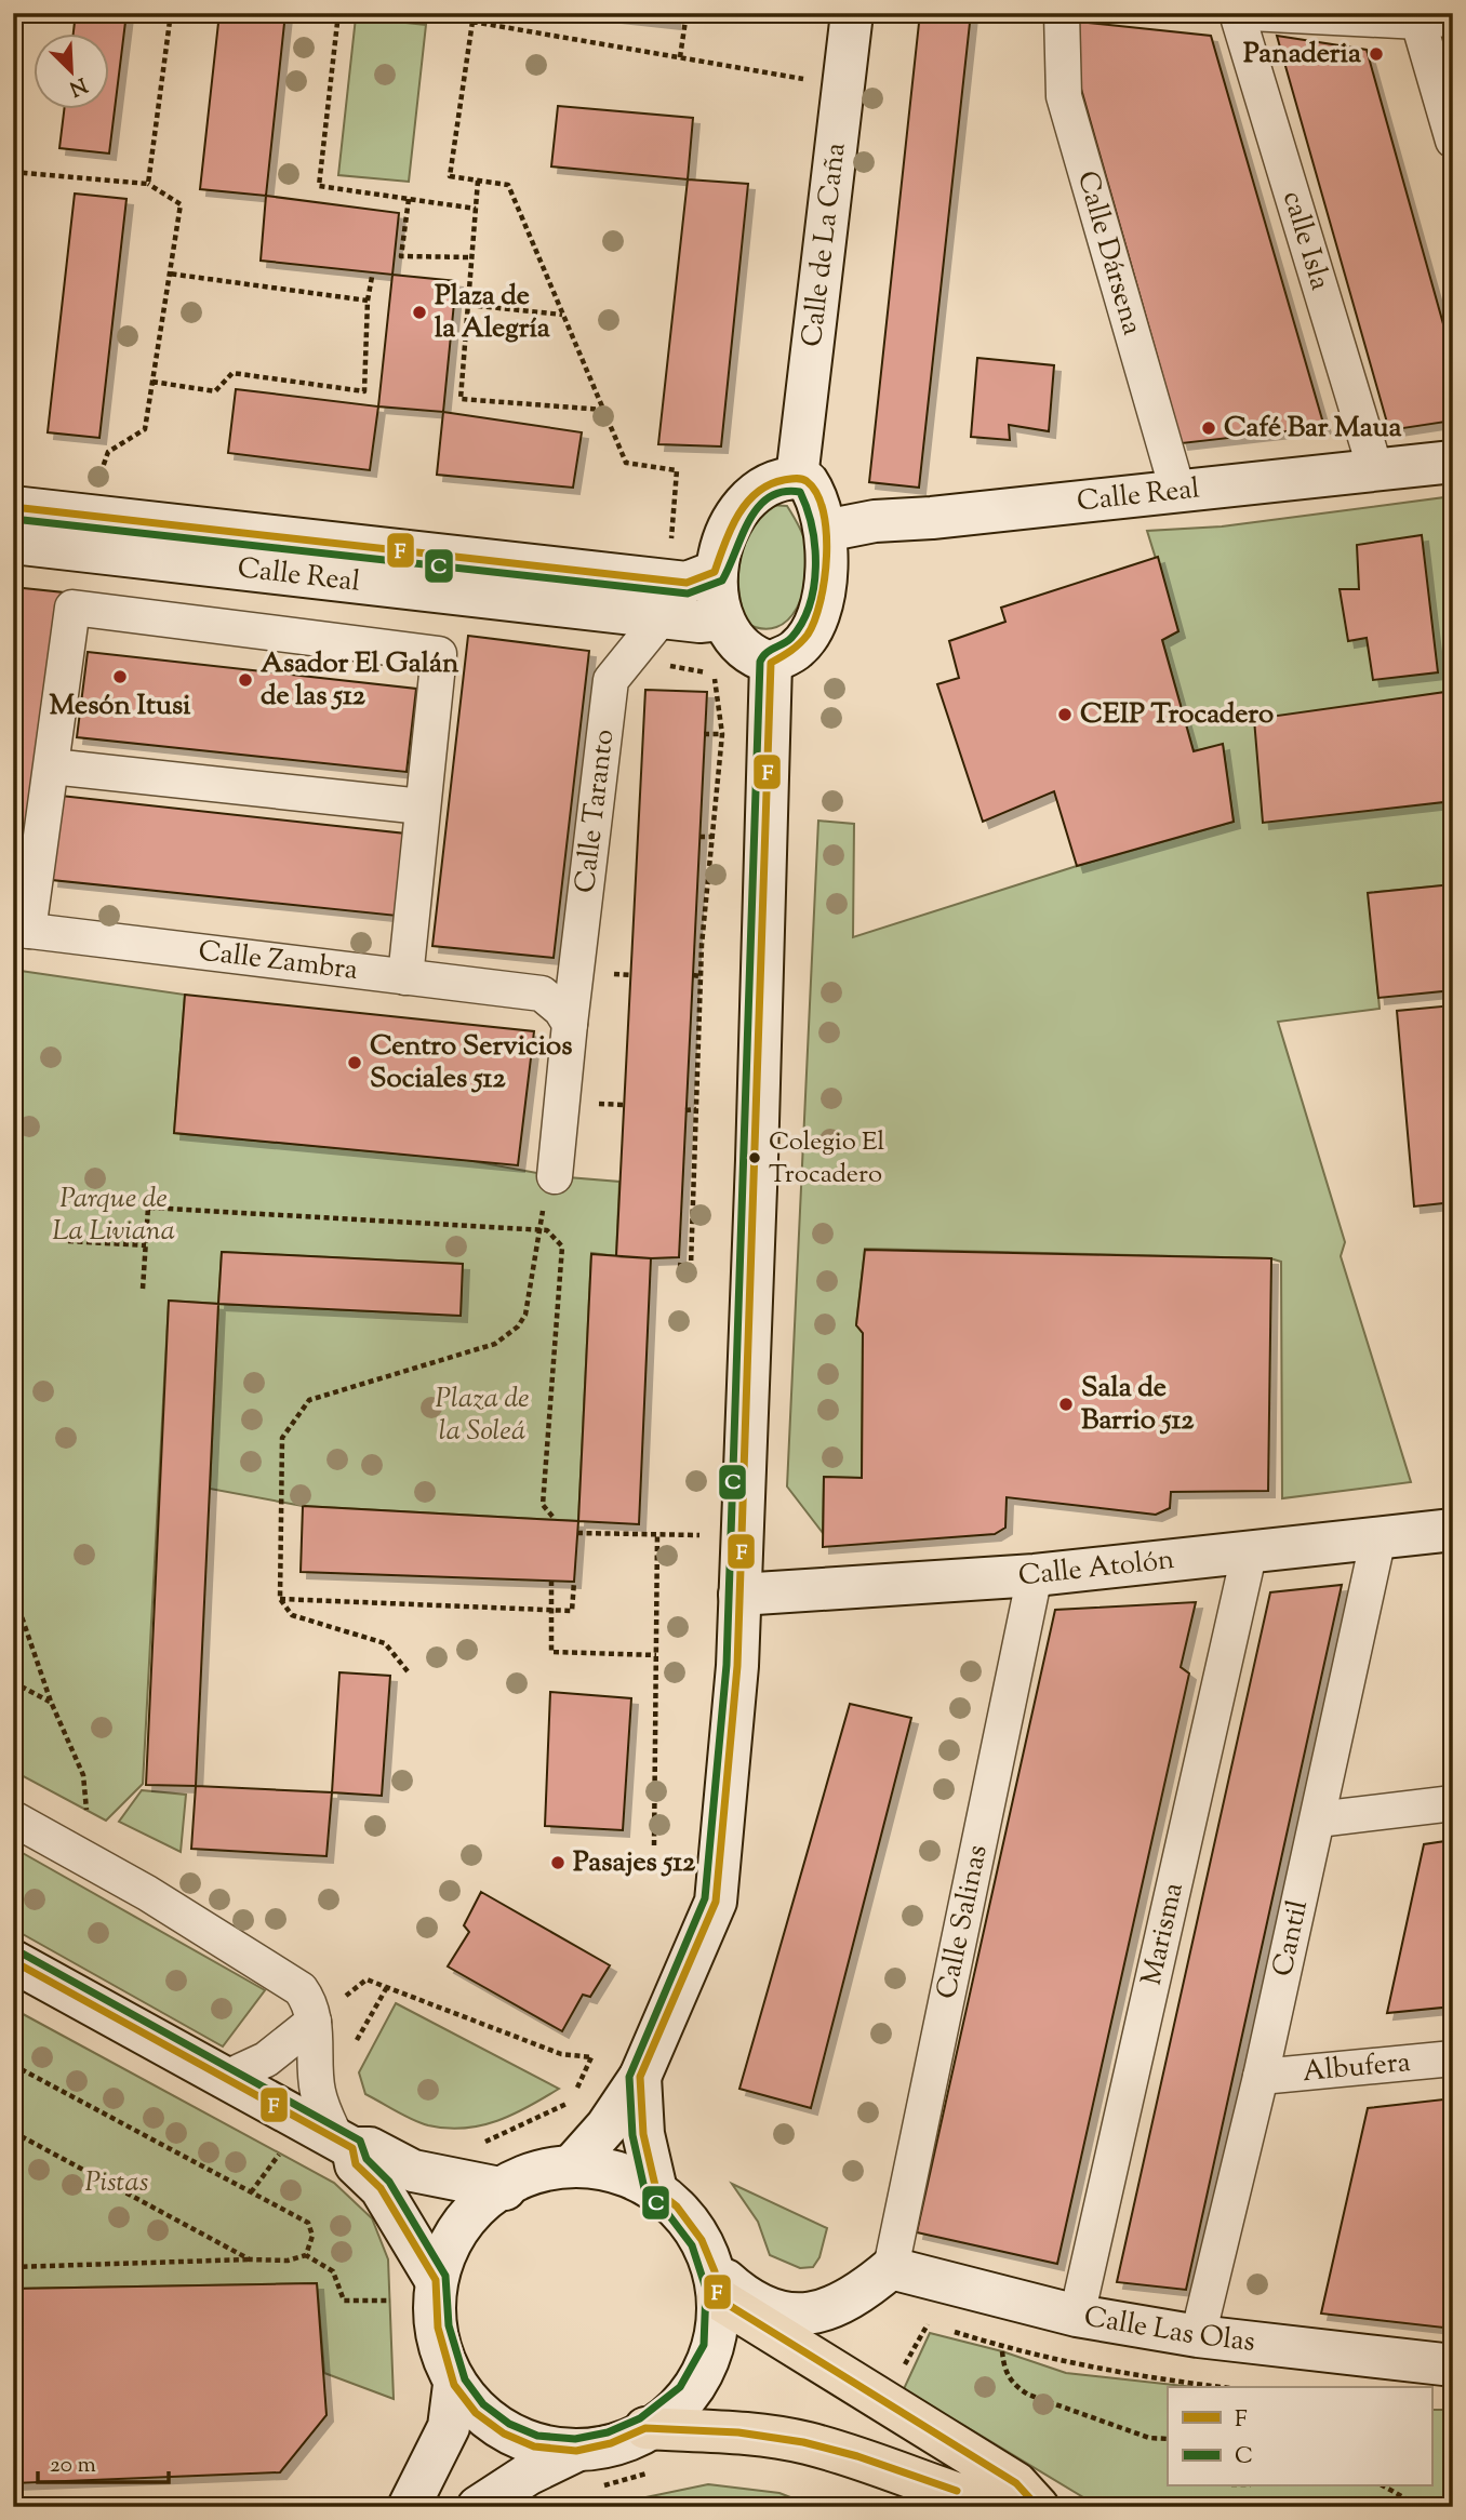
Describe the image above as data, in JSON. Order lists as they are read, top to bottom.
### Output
{
  "streets": {
    "street": [
      "calle Isla",
      "Calle de La Caña",
      "Calle Dársena",
      "Calle Real",
      "Calle Taranto",
      "Calle Zambra",
      "Calle Atolón",
      "Calle Salinas",
      "Marisma",
      "Cantil",
      "Albufera",
      "Calle Las Olas"
    ]
  },
  "crossings": [
    ["calle Isla", "Calle Real"],
    ["Calle de La Caña", "Calle Real"],
    ["Calle Dársena", "Calle Real"],
    ["Calle Real", "Calle Taranto"],
    ["Calle Taranto", "Calle Zambra"],
    ["Calle Atolón", "Calle Salinas"],
    ["Calle Atolón", "Marisma"],
    ["Calle Atolón", "Cantil"],
    ["Calle Salinas", "Calle Las Olas"],
    ["Marisma", "Calle Las Olas"],
    ["Cantil", "Albufera"],
    ["Cantil", "Calle Las Olas"]
  ],
  "parks": ["Parque de La Liviana", "Plaza de la Soleá", "Pistas"],
  "places": [
    "Panaderia",
    "Plaza de la Alegría",
    "Café Bar Maua",
    "Mesón Itusi",
    "Asador El Galán de las 512",
    "CEIP Trocadero",
    "Centro Servicios Sociales 512",
    "Colegio El Trocadero",
    "Sala de Barrio 512",
    "Pasajes 512"
  ],
  "lines": ["transit line F", "transit line C"],
  "legend": ["F", "C"],
  "scale_bar": "20 m",
  "north": "bottom right"
}
